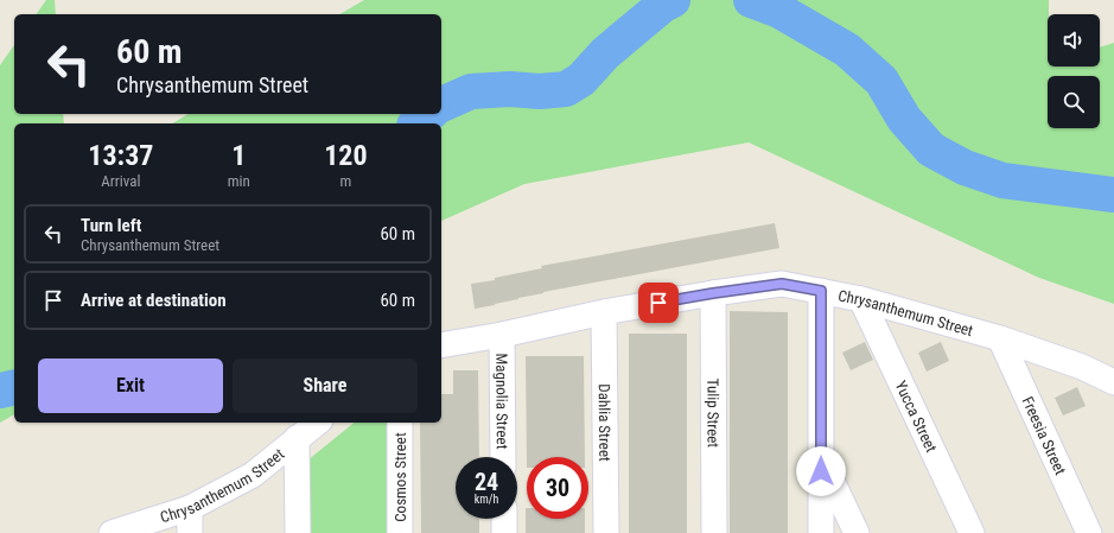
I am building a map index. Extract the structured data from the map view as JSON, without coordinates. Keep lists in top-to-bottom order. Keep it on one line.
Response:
{"streets":{"street":["Chrysanthemum Street","Magnolia Street","Tulip Street","Yucca Street","Dahlia Street","Freesia Street","Cosmos Street"]},"crossings":[["Chrysanthemum Street","Magnolia Street"],["Chrysanthemum Street","Tulip Street"],["Chrysanthemum Street","Yucca Street"],["Chrysanthemum Street","Dahlia Street"],["Chrysanthemum Street","Freesia Street"]],"page":{"turn":["60 m","Chrysanthemum Street"],"eta":["13:37","Arrival","1","min","120","m"],"list":[{"name":"Turn left","note":"Chrysanthemum Street","value":"60 m"},{"name":"Arrive at destination","value":"60 m"}],"buttons":["Exit","Share"],"speed":"24 km/h","limit":"30"}}
